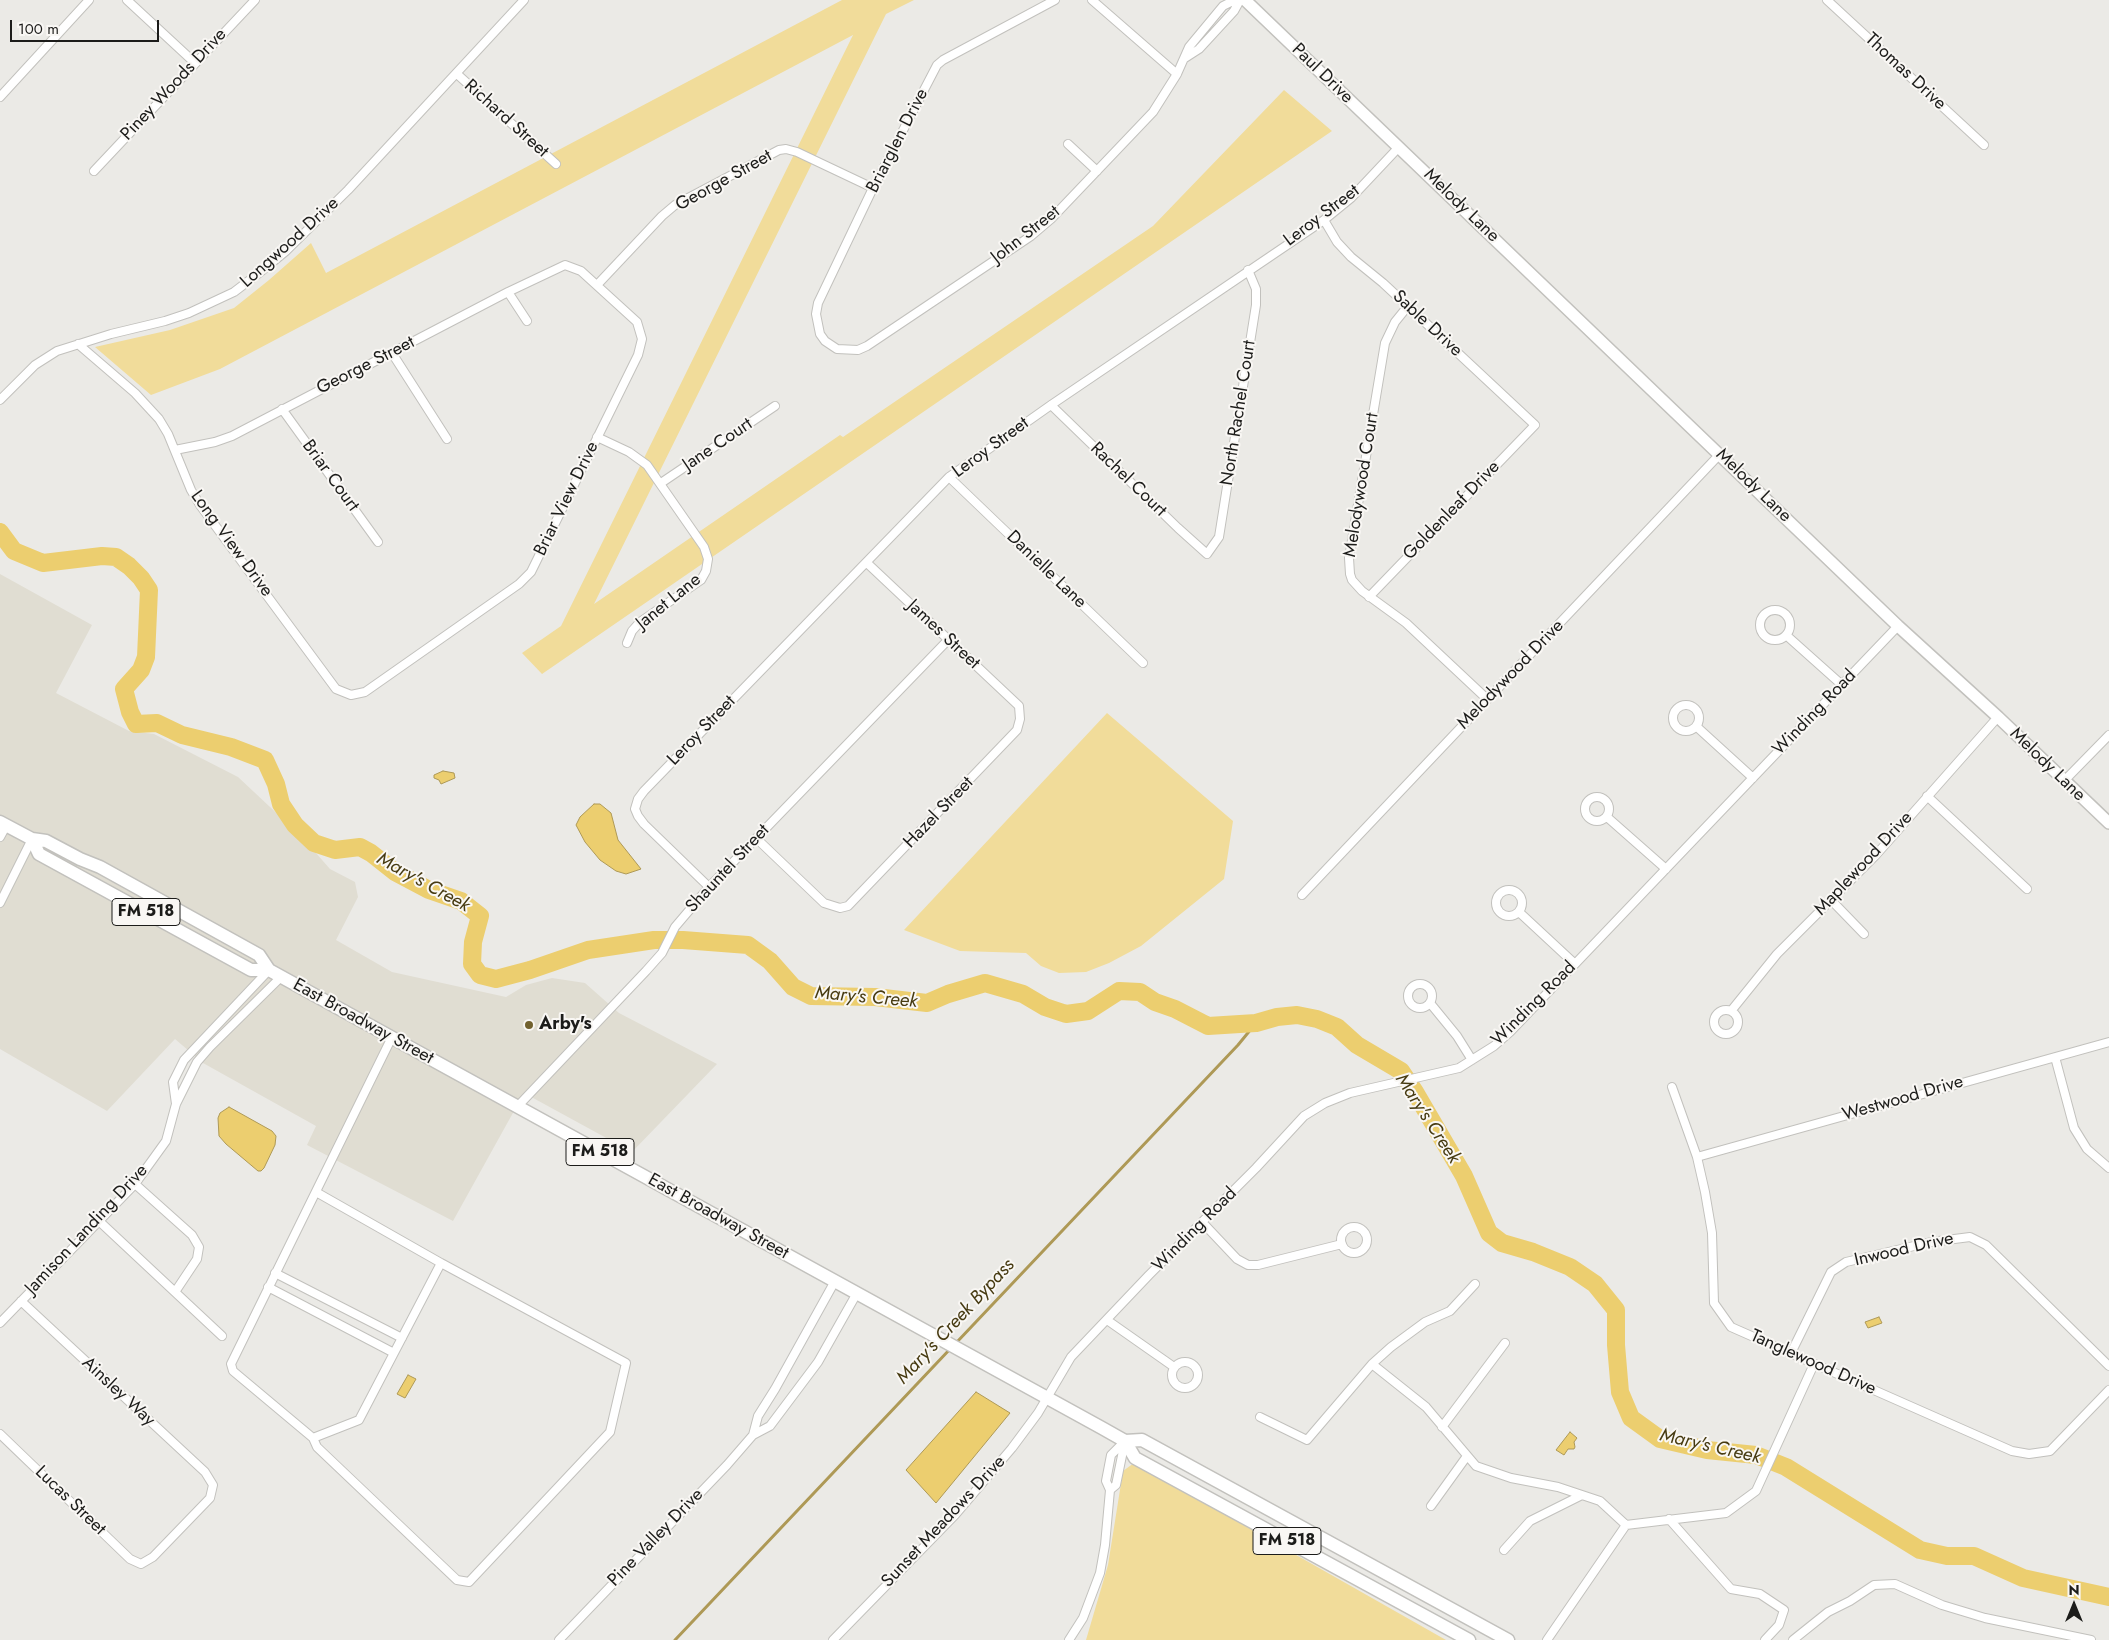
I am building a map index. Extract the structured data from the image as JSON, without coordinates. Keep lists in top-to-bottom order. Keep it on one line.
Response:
{"streets":{"main road":["FM 518","East Broadway Street"],"street":["Thomas Drive","Paul Drive","Piney Woods Drive","Richard Street","Briarglen Drive","George Street","Melody Lane","Leroy Street","John Street","Longwood Drive","Sable Drive","North Rachel Court","Jane Court","Briar Court","Rachel Court","Melodywood Court","Briar View Drive","Goldenleaf Drive","Long View Drive","Danielle Lane","Janet Lane","James Street","Melodywood Drive","Winding Road","Hazel Street","Maplewood Drive","Shauntel Street","Westwood Drive","Jamison Landing Drive","Inwood Drive","Tanglewood Drive","Ainsley Way","Lucas Street","Sunset Meadows Drive","Pine Valley Drive"]},"crossings":[["Paul Drive","Melody Lane"],["Paul Drive","Leroy Street"],["Richard Street","Longwood Drive"],["Briarglen Drive","George Street"],["Briarglen Drive","John Street"],["George Street","Briar Court"],["George Street","Briar View Drive"],["George Street","Long View Drive"],["Melody Lane","Leroy Street"],["Melody Lane","Melodywood Drive"],["Melody Lane","Winding Road"],["Melody Lane","Maplewood Drive"],["Leroy Street","Sable Drive"],["Leroy Street","North Rachel Court"],["Leroy Street","Rachel Court"],["Leroy Street","Danielle Lane"],["Leroy Street","James Street"],["Leroy Street","Shauntel Street"],["Longwood Drive","Long View Drive"],["Sable Drive","Melodywood Court"],["Sable Drive","Goldenleaf Drive"],["North Rachel Court","Rachel Court"],["Jane Court","Janet Lane"],["Melodywood Court","Goldenleaf Drive"],["Melodywood Court","Melodywood Drive"],["Briar View Drive","Long View Drive"],["Briar View Drive","Janet Lane"],["James Street","Hazel Street"],["James Street","Shauntel Street"],["Winding Road","FM 518"],["Winding Road","East Broadway Street"],["Winding Road","Sunset Meadows Drive"],["Hazel Street","Shauntel Street"],["Shauntel Street","East Broadway Street"],["FM 518","East Broadway Street"],["FM 518","Sunset Meadows Drive"],["East Broadway Street","Jamison Landing Drive"],["East Broadway Street","Sunset Meadows Drive"],["East Broadway Street","Pine Valley Drive"],["Westwood Drive","Tanglewood Drive"],["Jamison Landing Drive","Ainsley Way"],["Inwood Drive","Tanglewood Drive"],["Ainsley Way","Lucas Street"]],"water":["Mary's Creek","Mary's Creek Bypass"],"places":["Arby's"],"scale_bar":"100 m","north":"top"}
